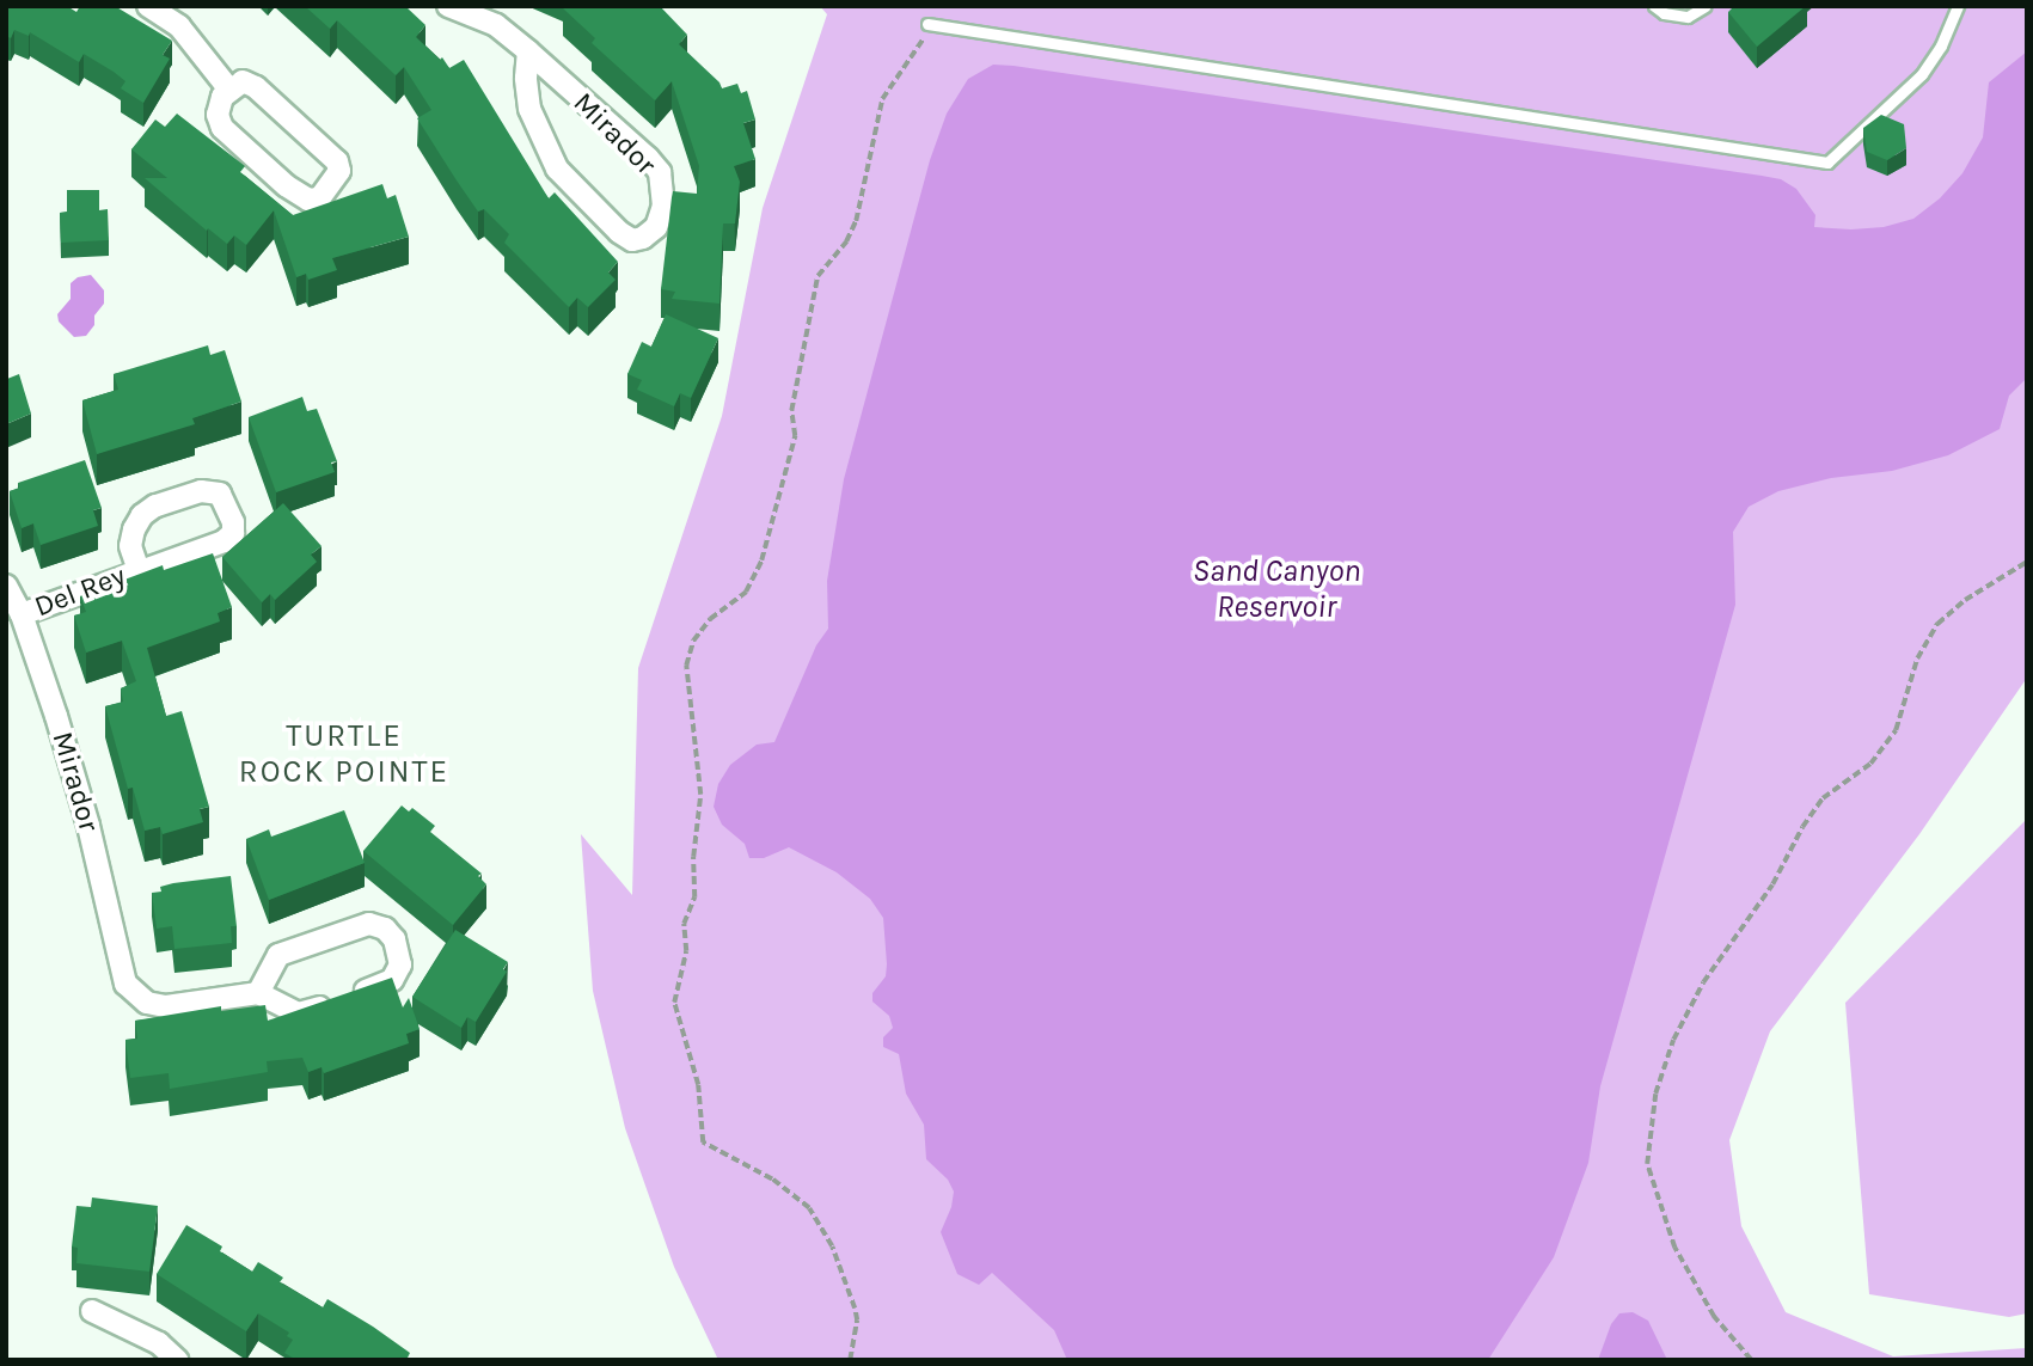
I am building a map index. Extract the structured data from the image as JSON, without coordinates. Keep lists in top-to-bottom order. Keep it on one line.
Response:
{"streets":{"street":["Mirador","Del Rey"]},"crossings":[["Mirador","Del Rey"]],"districts":["TURTLE ROCK POINTE"],"water":["Sand Canyon Reservoir"]}
